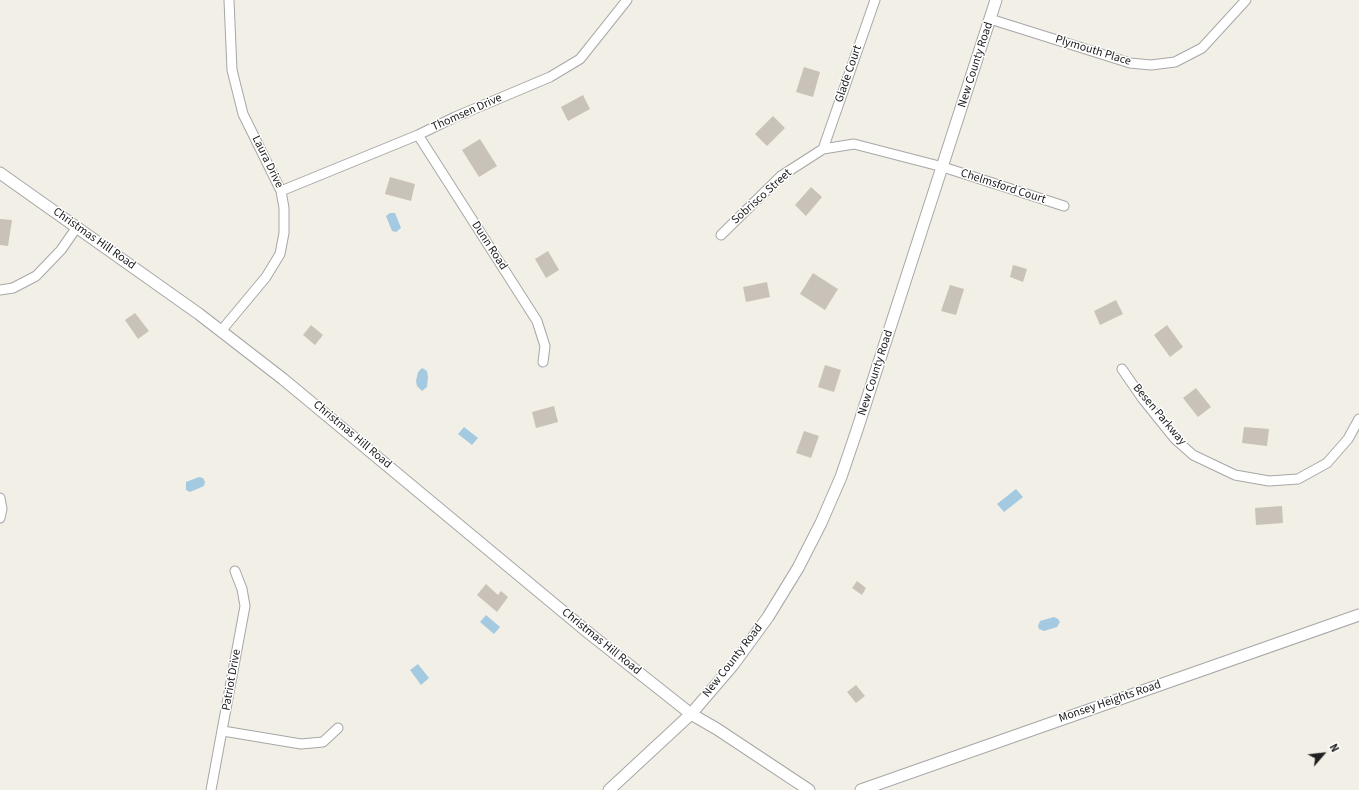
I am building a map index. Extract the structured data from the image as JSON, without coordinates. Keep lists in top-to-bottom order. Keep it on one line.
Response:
{"streets":{"street":["Plymouth Place","New County Road","Glade Court","Thomsen Drive","Laura Drive","Chelmsford Court","Sobrisco Street","Christmas Hill Road","Dunn Road","Besen Parkway","Patriot Drive","Monsey Heights Road"]},"crossings":[["Plymouth Place","New County Road"],["New County Road","Chelmsford Court"],["New County Road","Sobrisco Street"],["New County Road","Christmas Hill Road"],["Glade Court","Sobrisco Street"],["Thomsen Drive","Laura Drive"],["Thomsen Drive","Dunn Road"],["Laura Drive","Christmas Hill Road"],["Chelmsford Court","Sobrisco Street"]],"north":"top right"}
